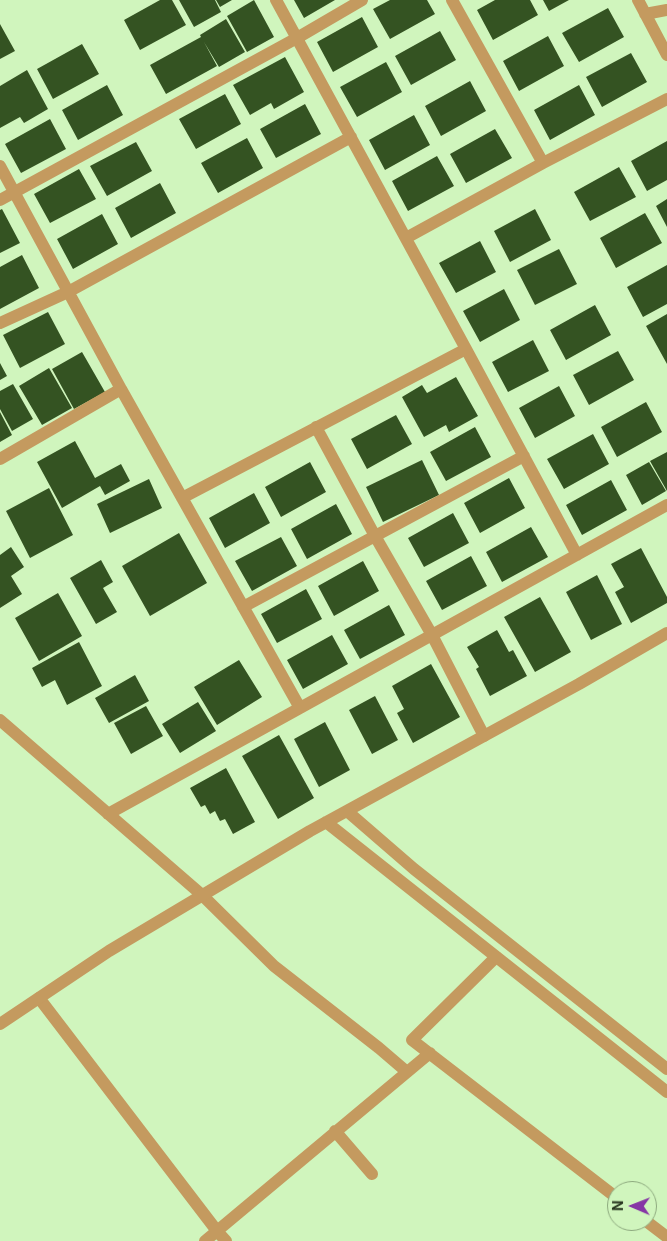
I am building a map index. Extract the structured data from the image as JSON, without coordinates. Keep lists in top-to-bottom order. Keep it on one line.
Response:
{"north":"left"}
